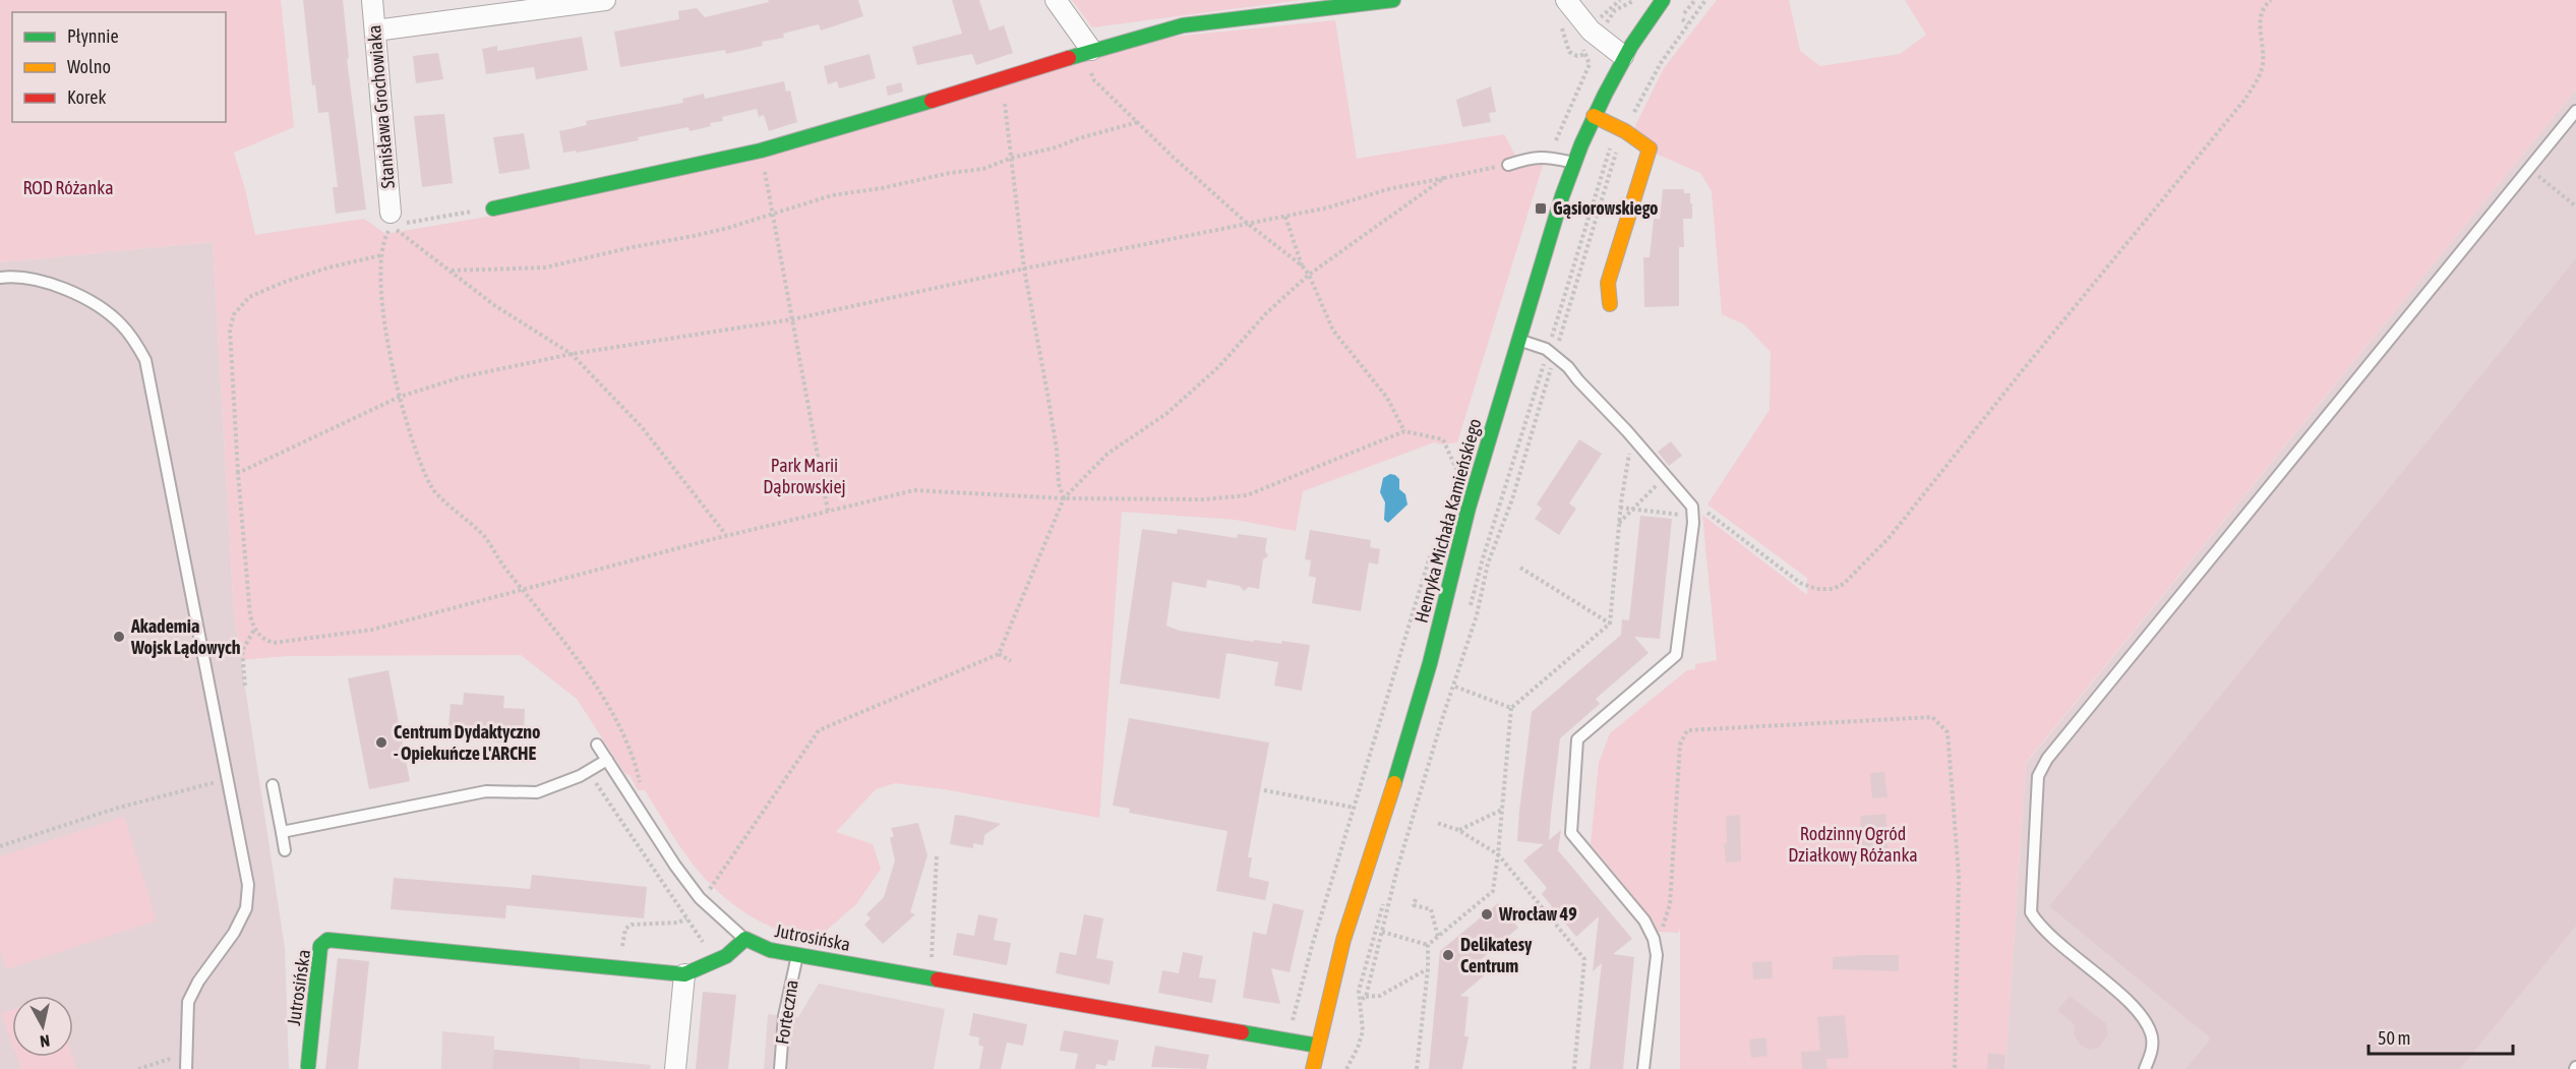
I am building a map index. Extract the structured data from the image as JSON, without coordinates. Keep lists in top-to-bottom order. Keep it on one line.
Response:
{"streets":{"street":["Stanisława Grochowiaka","Henryka Michała Kamieńskiego","Jutrosińska"],"lane":["Forteczna"]},"crossings":[["Henryka Michała Kamieńskiego","Jutrosińska"],["Jutrosińska","Forteczna"]],"parks":["ROD Różanka","Park Marii Dąbrowskiej","Rodzinny Ogród Działkowy Różanka"],"places":{"transit":["Gąsiorowskiego"],"other":["Akademia Wojsk Lądowych","Centrum Dydaktyczno - Opiekuńcze L'ARCHE","Wrocław 49","Delikatesy Centrum"]},"legend":["Płynnie","Wolno","Korek"],"scale_bar":"50 m","north":"bottom"}
